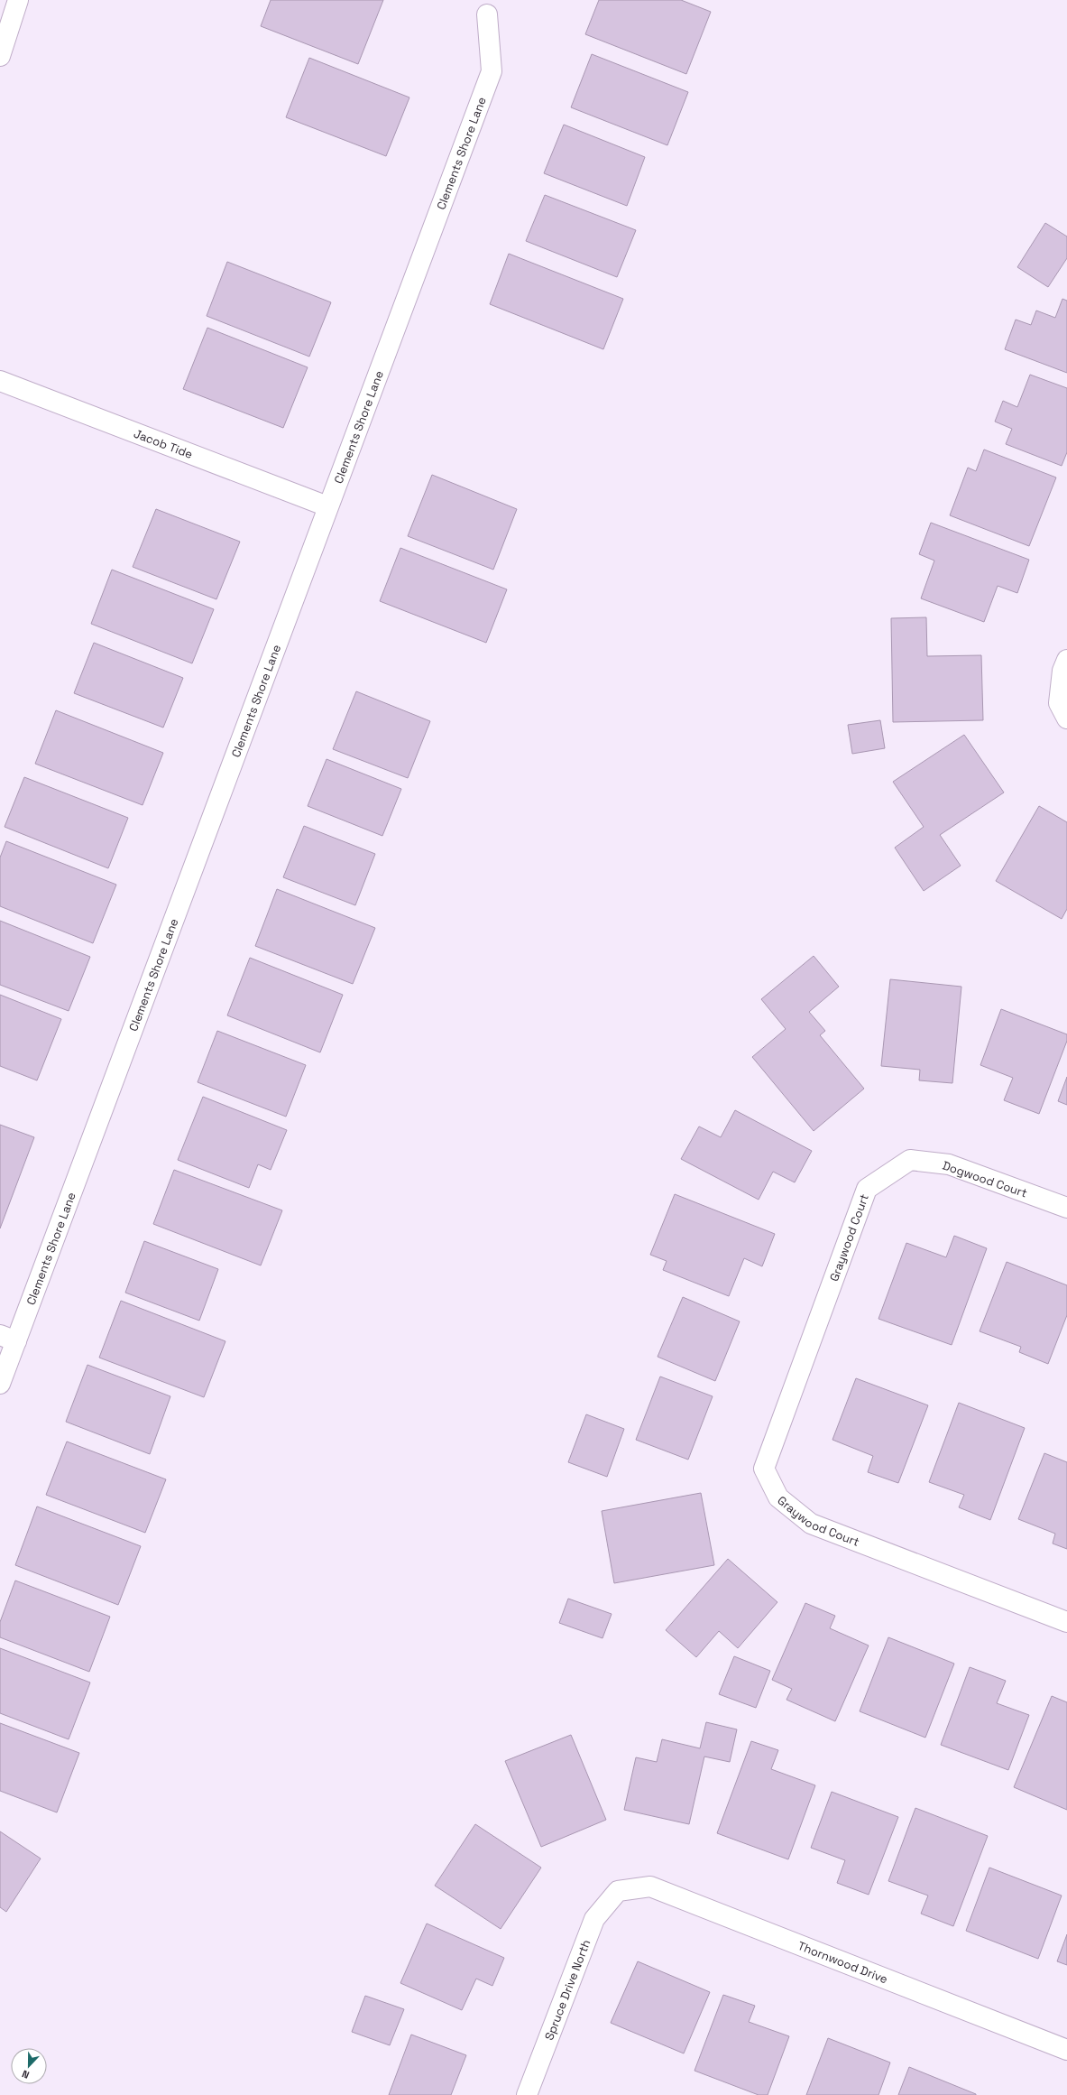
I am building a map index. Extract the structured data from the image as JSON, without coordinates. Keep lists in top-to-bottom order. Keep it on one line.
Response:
{"streets":{"street":["Clements Shore Lane","Jacob Tide","Dogwood Court","Graywood Court","Thornwood Drive","Spruce Drive North"]},"crossings":[["Clements Shore Lane","Jacob Tide"],["Dogwood Court","Graywood Court"],["Thornwood Drive","Spruce Drive North"]],"north":"bottom"}
